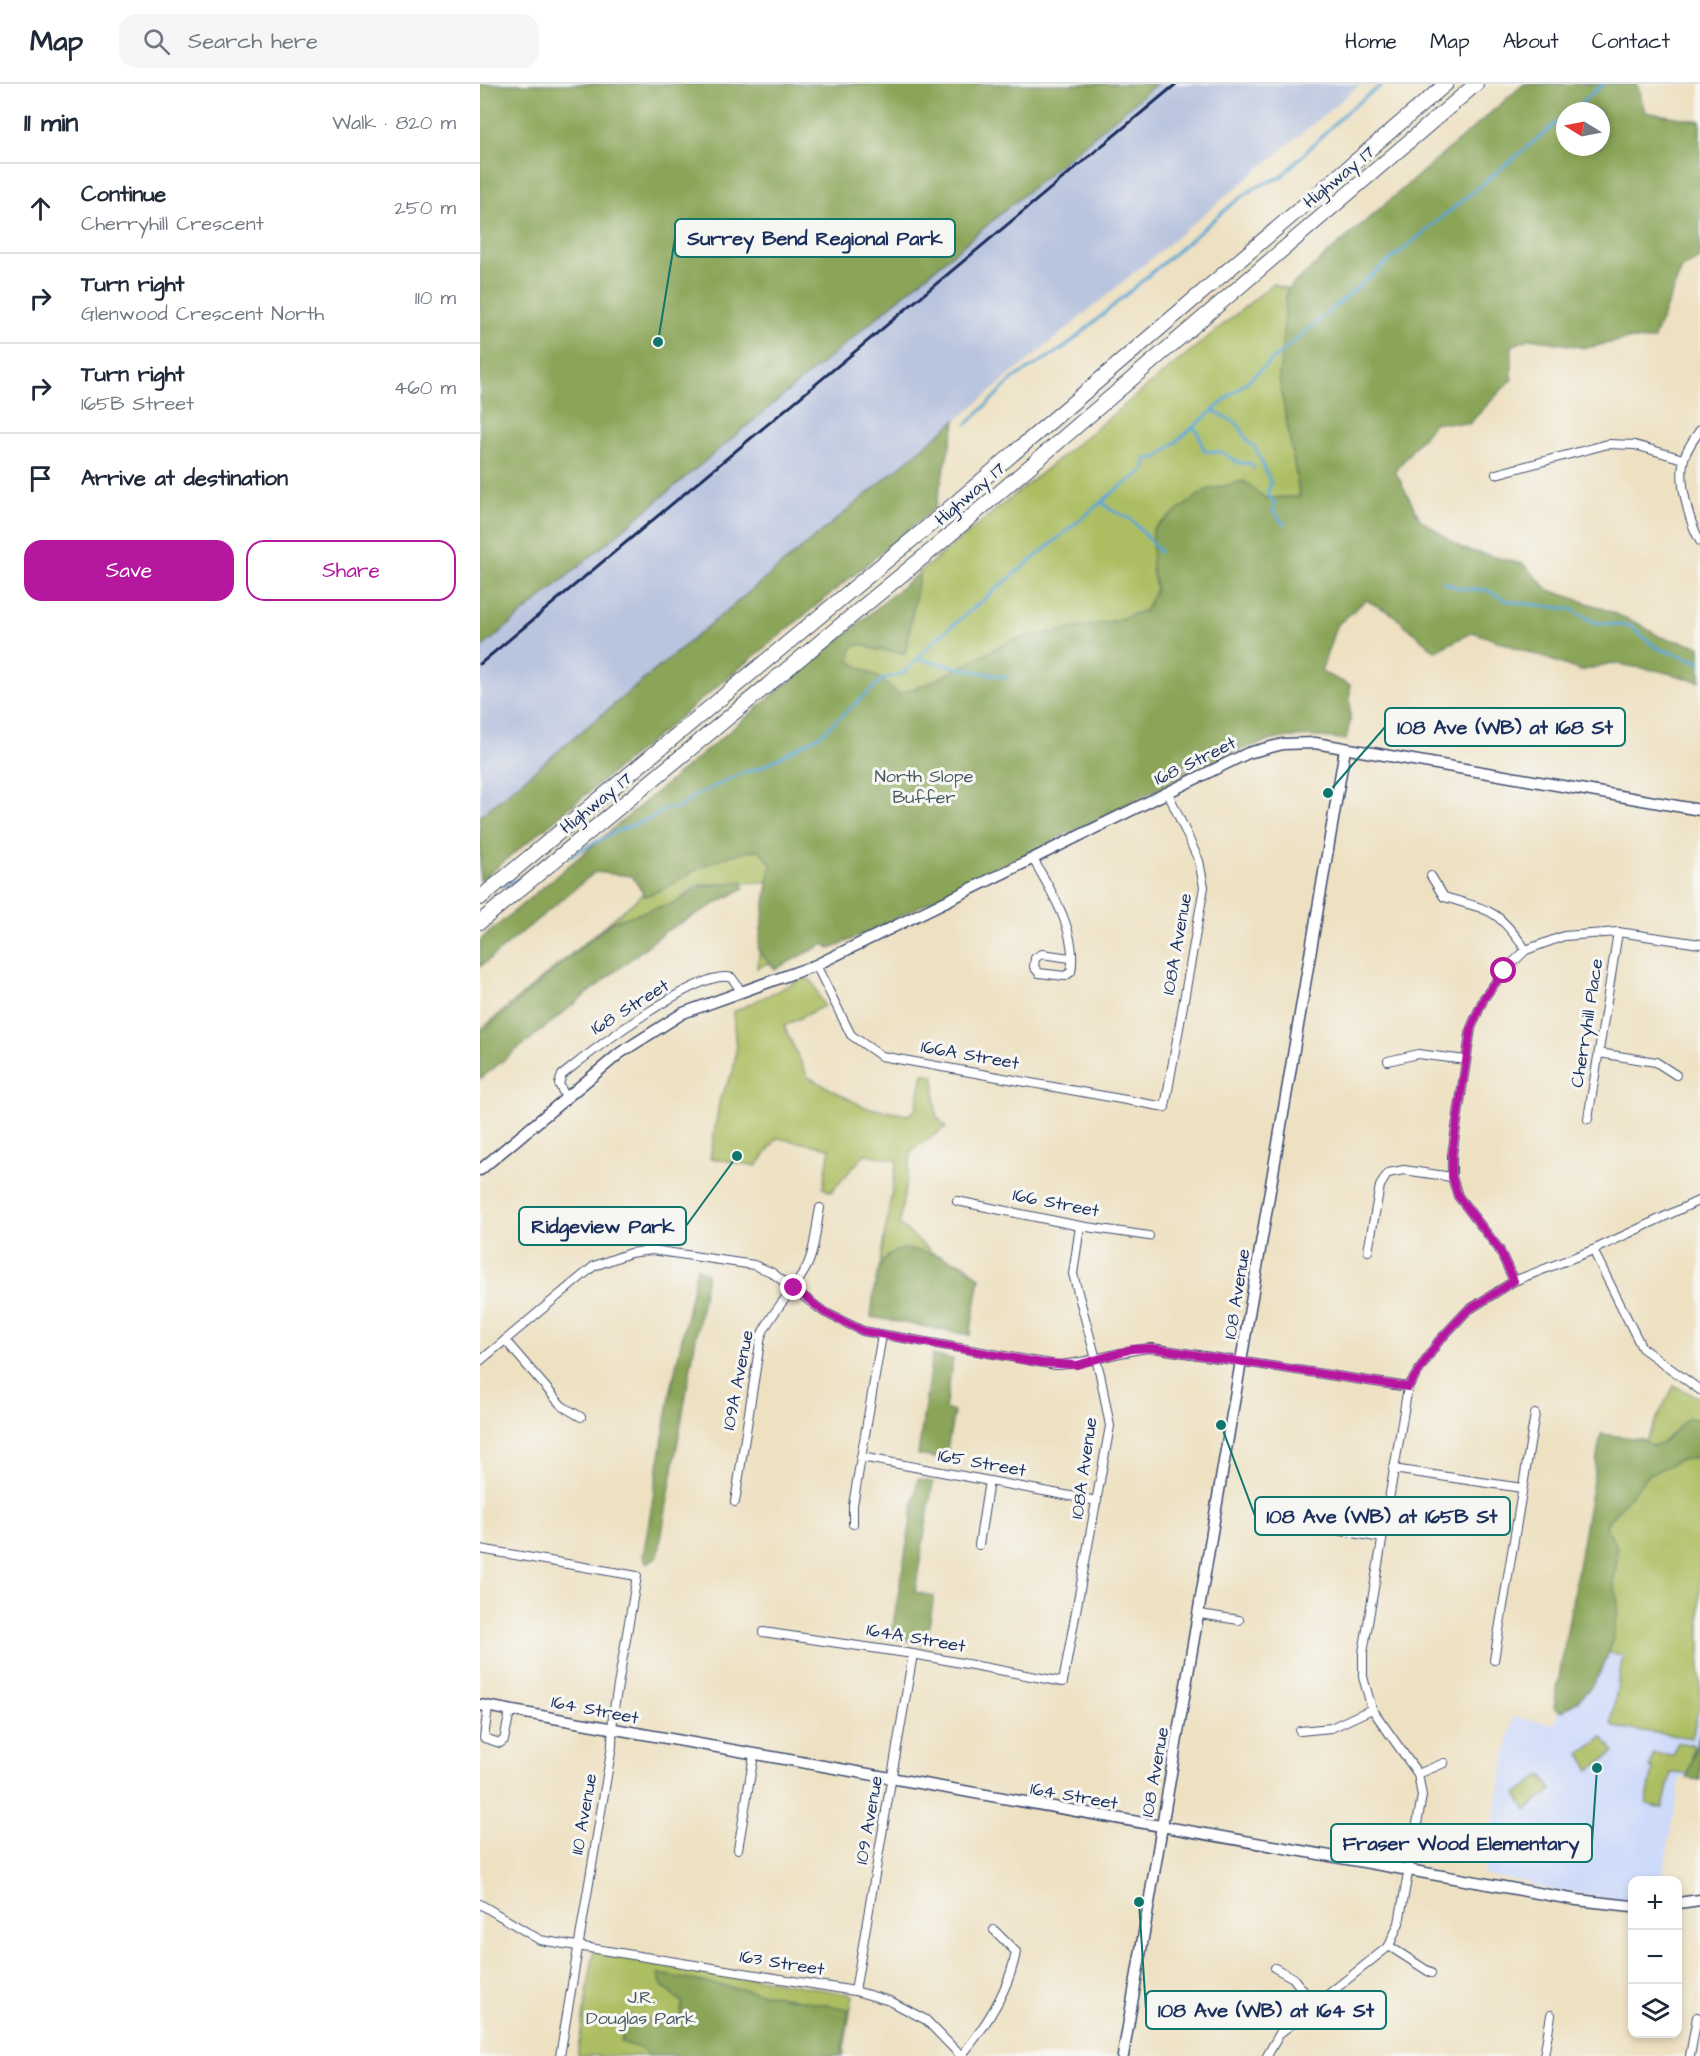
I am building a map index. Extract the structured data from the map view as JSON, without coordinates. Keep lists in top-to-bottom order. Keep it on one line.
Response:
{"streets":{"highway":["Highway 17"],"street":["168 Street","108A Avenue","Cherryhill Place","166A Street","166 Street","108 Avenue","109A Avenue","165 Street","164A Street","164 Street","110 Avenue","109 Avenue","163 Street"]},"crossings":[["168 Street","108A Avenue"],["168 Street","166A Street"],["168 Street","108 Avenue"],["108A Avenue","166A Street"],["108A Avenue","166 Street"],["108A Avenue","165 Street"],["108A Avenue","164A Street"],["108 Avenue","164 Street"],["164A Street","109 Avenue"],["164 Street","110 Avenue"],["164 Street","109 Avenue"],["110 Avenue","163 Street"],["109 Avenue","163 Street"]],"parks":["North Slope Buffer","J.R. Douglas Park"],"places":["Surrey Bend Regional Park","108 Ave (WB) at 168 St","Ridgeview Park","108 Ave (WB) at 165B St","Fraser Wood Elementary","108 Ave (WB) at 164 St"],"north":"left","page":{"header":"Map","search":"Search here","nav":["Home","Map","About","Contact"],"heading":["11 min","Walk · 820 m"],"list":[["Continue","Cherryhill Crescent","250 m"],["Turn right","Glenwood Crescent North","110 m"],["Turn right","165B Street","460 m"],"Arrive at destination"],"buttons":["Save","Share"],"map_buttons":["+","−"]}}
